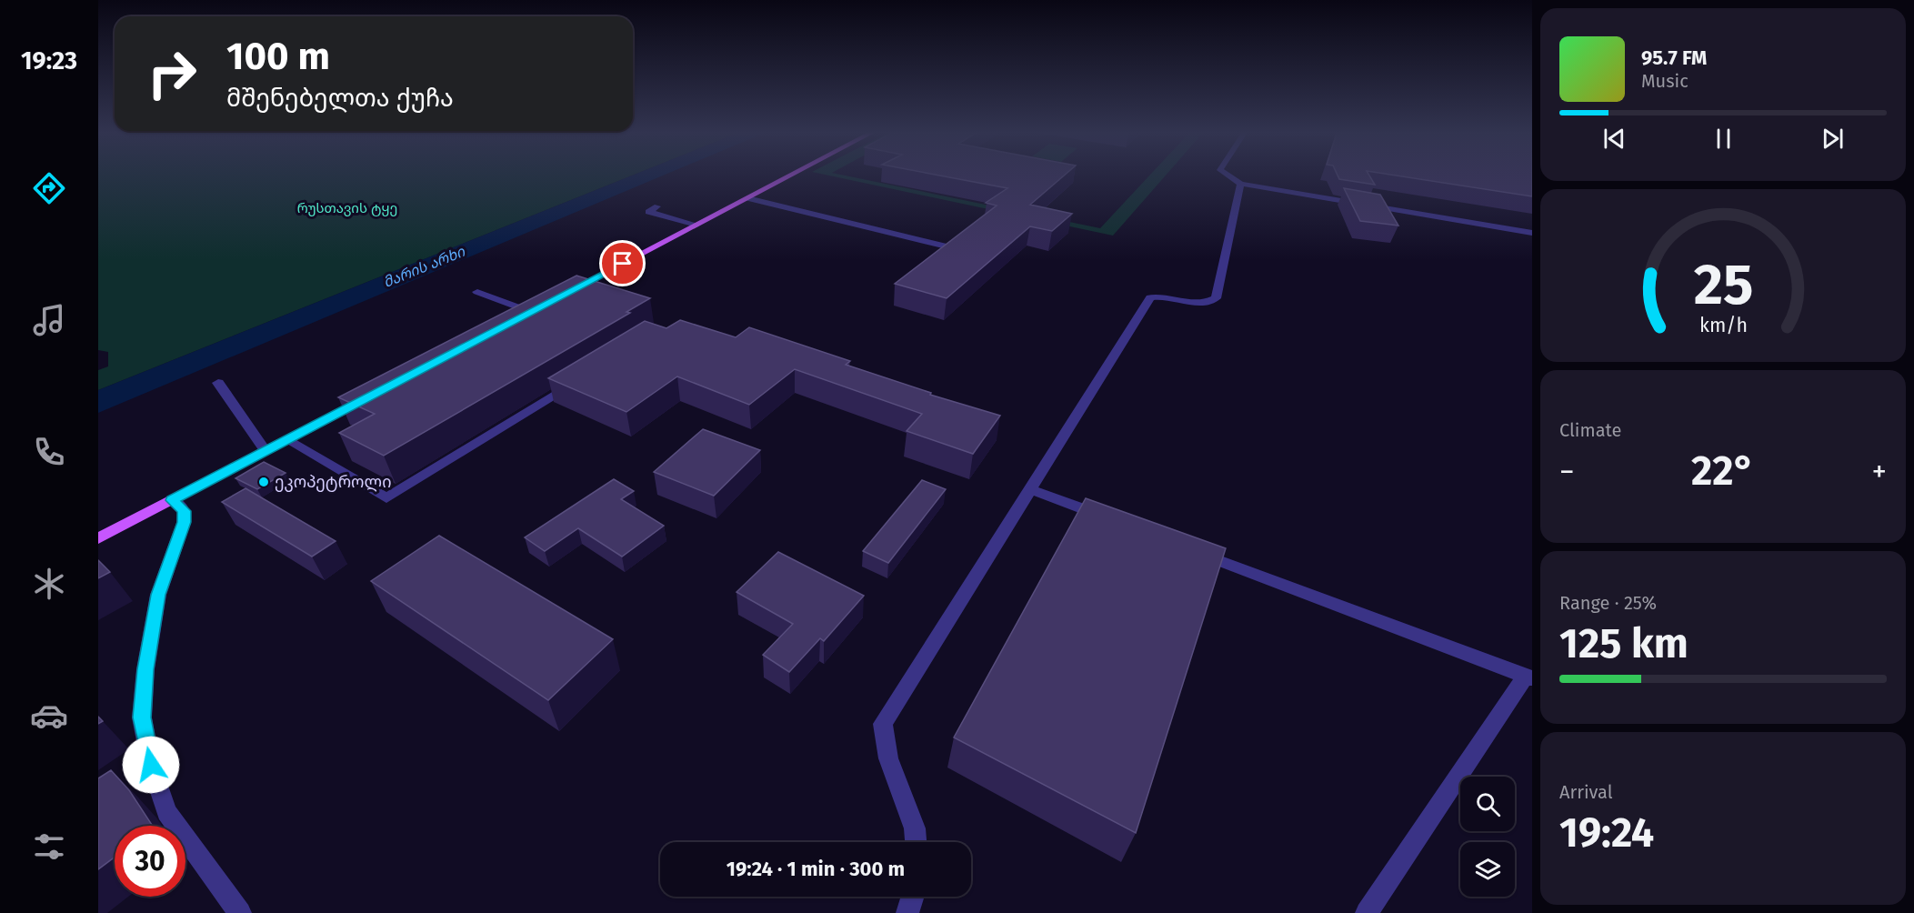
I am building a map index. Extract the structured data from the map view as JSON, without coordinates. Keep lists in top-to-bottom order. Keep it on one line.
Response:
{"water":["მარის არხი"],"parks":["რუსთავის ტყე"],"places":["ეკოპეტროლი"],"page":{"tabs":"19:23","turn":["100 m","მშენებელთა ქუჩა"],"song":["95.7 FM","Music"],"tile":["Climate",["Range · 25%","125 km"],["Arrival","19:24"]],"heat":["−","22°","+"],"limit":"30","trip":"19:24 · 1 min · 300 m","gauge":["25","km/h"]}}
